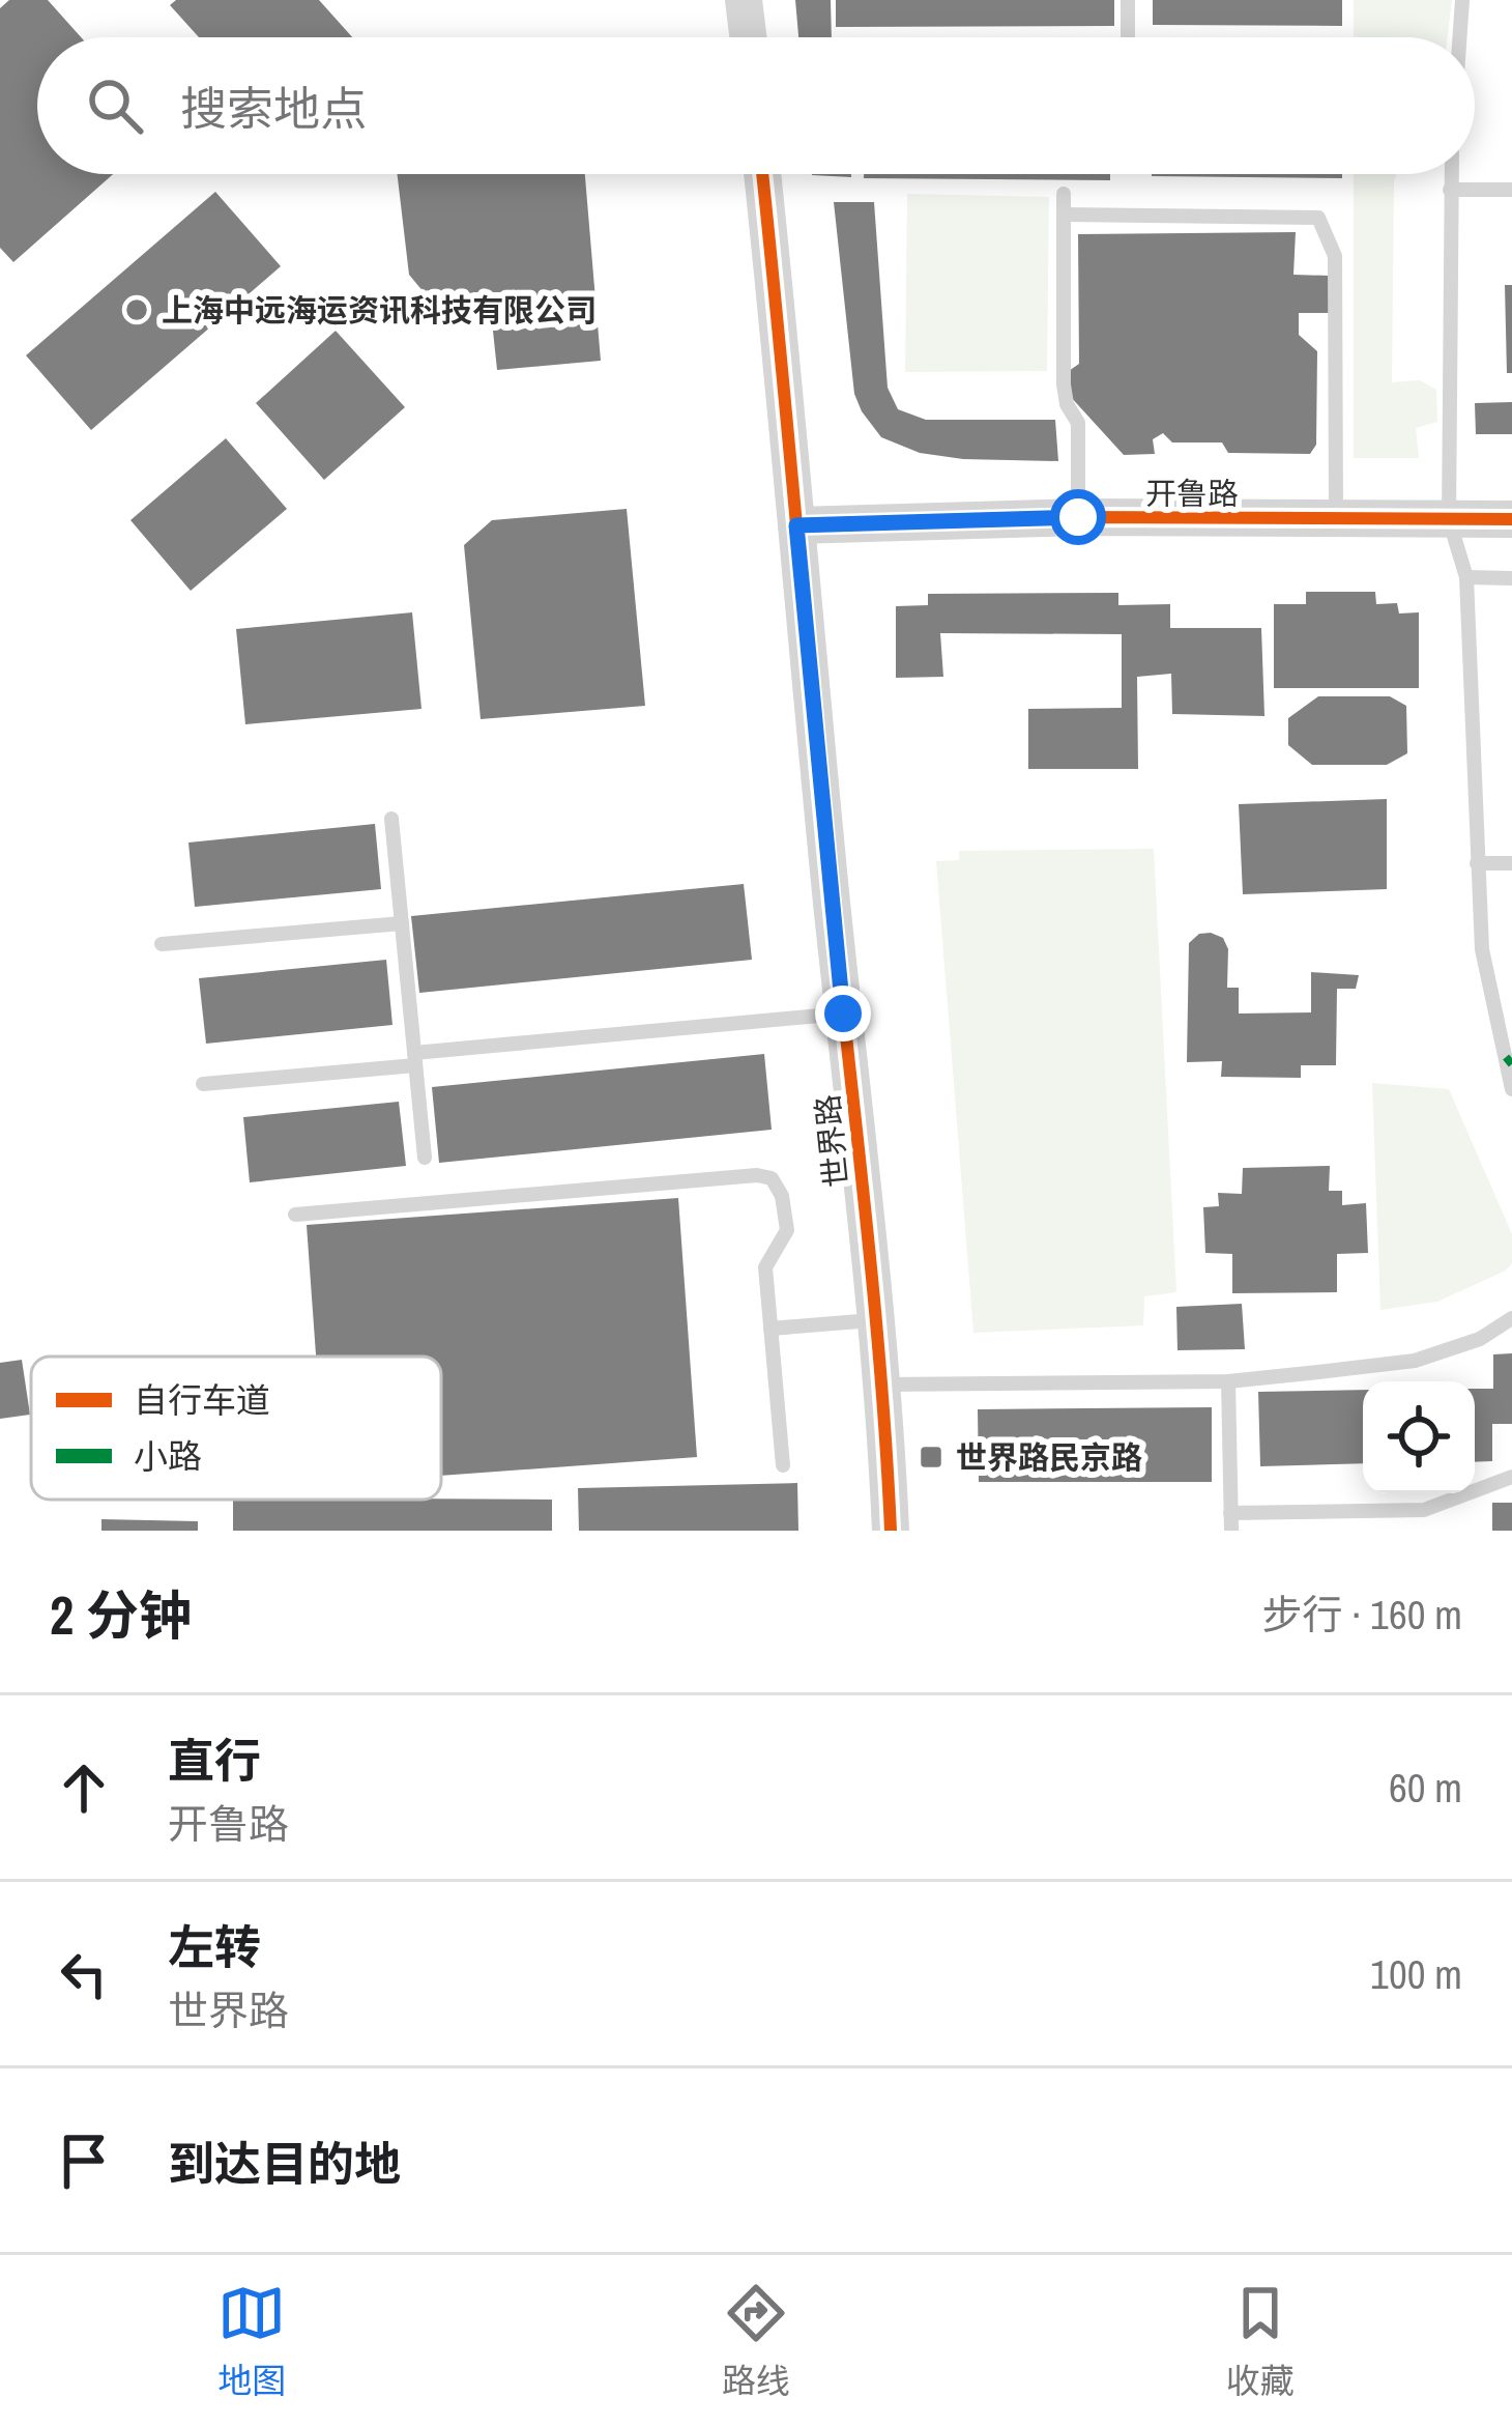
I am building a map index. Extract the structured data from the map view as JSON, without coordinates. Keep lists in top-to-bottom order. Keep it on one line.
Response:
{"streets":{"street":["开鲁路","世界路"]},"crossings":[["开鲁路","世界路"]],"places":{"other":["上海中远海运资讯科技有限公司"],"transit":["世界路民京路"]},"legend":["自行车道","小路"],"page":{"search":"搜索地点","heading":["2 分钟","步行 · 160 m"],"list":[["直行","开鲁路","60 m"],["左转","世界路","100 m"],"到达目的地"],"nav":["地图","路线","收藏"]}}
